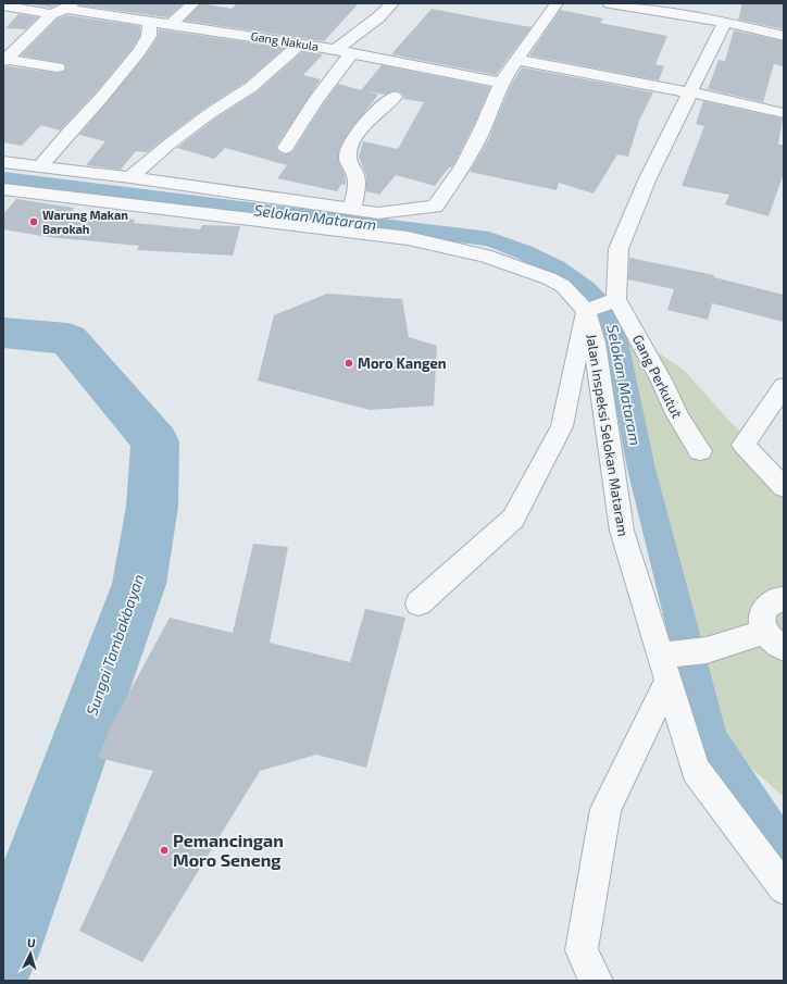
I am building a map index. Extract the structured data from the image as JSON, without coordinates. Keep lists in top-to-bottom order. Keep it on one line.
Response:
{"streets":{"street":["Gang Nakula","Gang Perkutut","Jalan Inspeksi Selokan Mataram"]},"crossings":[["Gang Perkutut","Jalan Inspeksi Selokan Mataram"]],"water":["Selokan Mataram","Sungai Tambakbayan"],"places":["Warung Makan Barokah","Moro Kangen","Pemancingan Moro Seneng"],"north":"top"}
